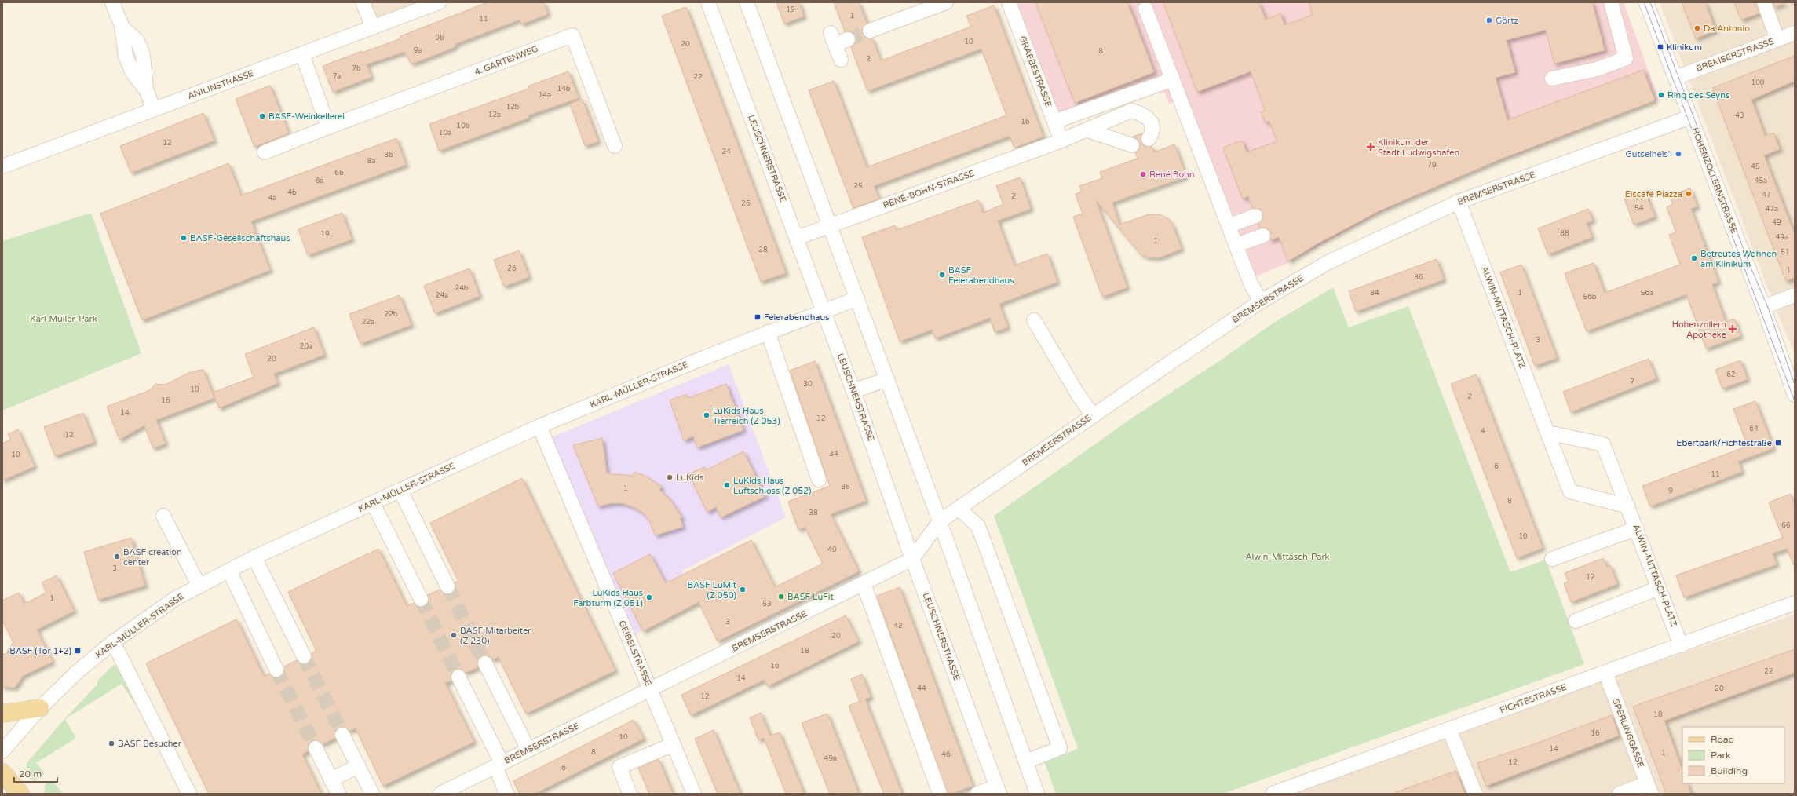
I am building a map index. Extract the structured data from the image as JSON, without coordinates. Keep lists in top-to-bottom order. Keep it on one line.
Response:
{"streets":{"street":["BREMSERSTRASSE","4. GARTENWEG","GRAEBESTRASSE","ANILINSTRASSE","LEUSCHNERSTRASSE","HOHENZOLLERNSTRASSE","RENÉ-BOHN-STRASSE","ALWIN-MITTASCH-PLATZ","KARL-MÜLLER-STRASSE","GEIBELSTRASSE","FICHTESTRASSE","SPERLINGGASSE"]},"crossings":[["BREMSERSTRASSE","LEUSCHNERSTRASSE"],["BREMSERSTRASSE","HOHENZOLLERNSTRASSE"],["BREMSERSTRASSE","ALWIN-MITTASCH-PLATZ"],["BREMSERSTRASSE","GEIBELSTRASSE"],["GRAEBESTRASSE","RENÉ-BOHN-STRASSE"],["LEUSCHNERSTRASSE","RENÉ-BOHN-STRASSE"],["LEUSCHNERSTRASSE","KARL-MÜLLER-STRASSE"],["ALWIN-MITTASCH-PLATZ","FICHTESTRASSE"],["KARL-MÜLLER-STRASSE","GEIBELSTRASSE"],["FICHTESTRASSE","SPERLINGGASSE"]],"parks":["Karl-Müller-Park","Alwin-Mittasch-Park"],"places":{"other":["Görtz","Da Antonio","Ring des Seyns","BASF-Weinkellerei","Gutselheis'l","René Bohn","Eiscafé Piazza","BASF-Gesellschaftshaus","Betreutes Wohnen am Klinikum","BASF Feierabendhaus","LuKids Haus Tierreich (Z 053)","LuKids","LuKids Haus Luftschloss (Z 052)","BASF creation center","BASF LuMit (Z 050)","BASF LuFit","LuKids Haus Farbturm (Z 051)","BASF Mitarbeiter (Z 230)","BASF Besucher"],"transit":["Klinikum","Feierabendhaus","Ebertpark/Fichtestraße","BASF (Tor 1+2)"],"health":["Klinikum der Stadt Ludwigshafen","Hohenzollern Apotheke"]},"house_numbers":["19","1","11","9b","10","20","9a","8","2","7b","7a","22","100","14b","14a","12b","12a","43","16","10b","10a","12","24","8b","8a","79","45","6b","6a","45a","25","4b","47","2","4a","26","54","47a","49","88","19","49a","1","28","51","26","1","86","24b","84","1","56a","24a","56b","22b","22a","3","20a","20","62","7","30","18","2","16","14","32","64","4","12","34","10","6","11","36","1","9","8","38","66","10","40","3","12","1","53","3","42","20","18","16","22","14","44","20","12","18","16","10","14","8","1","46","49a","12","6"],"legend":["Road","Park","Building"],"scale_bar":"20 m"}
